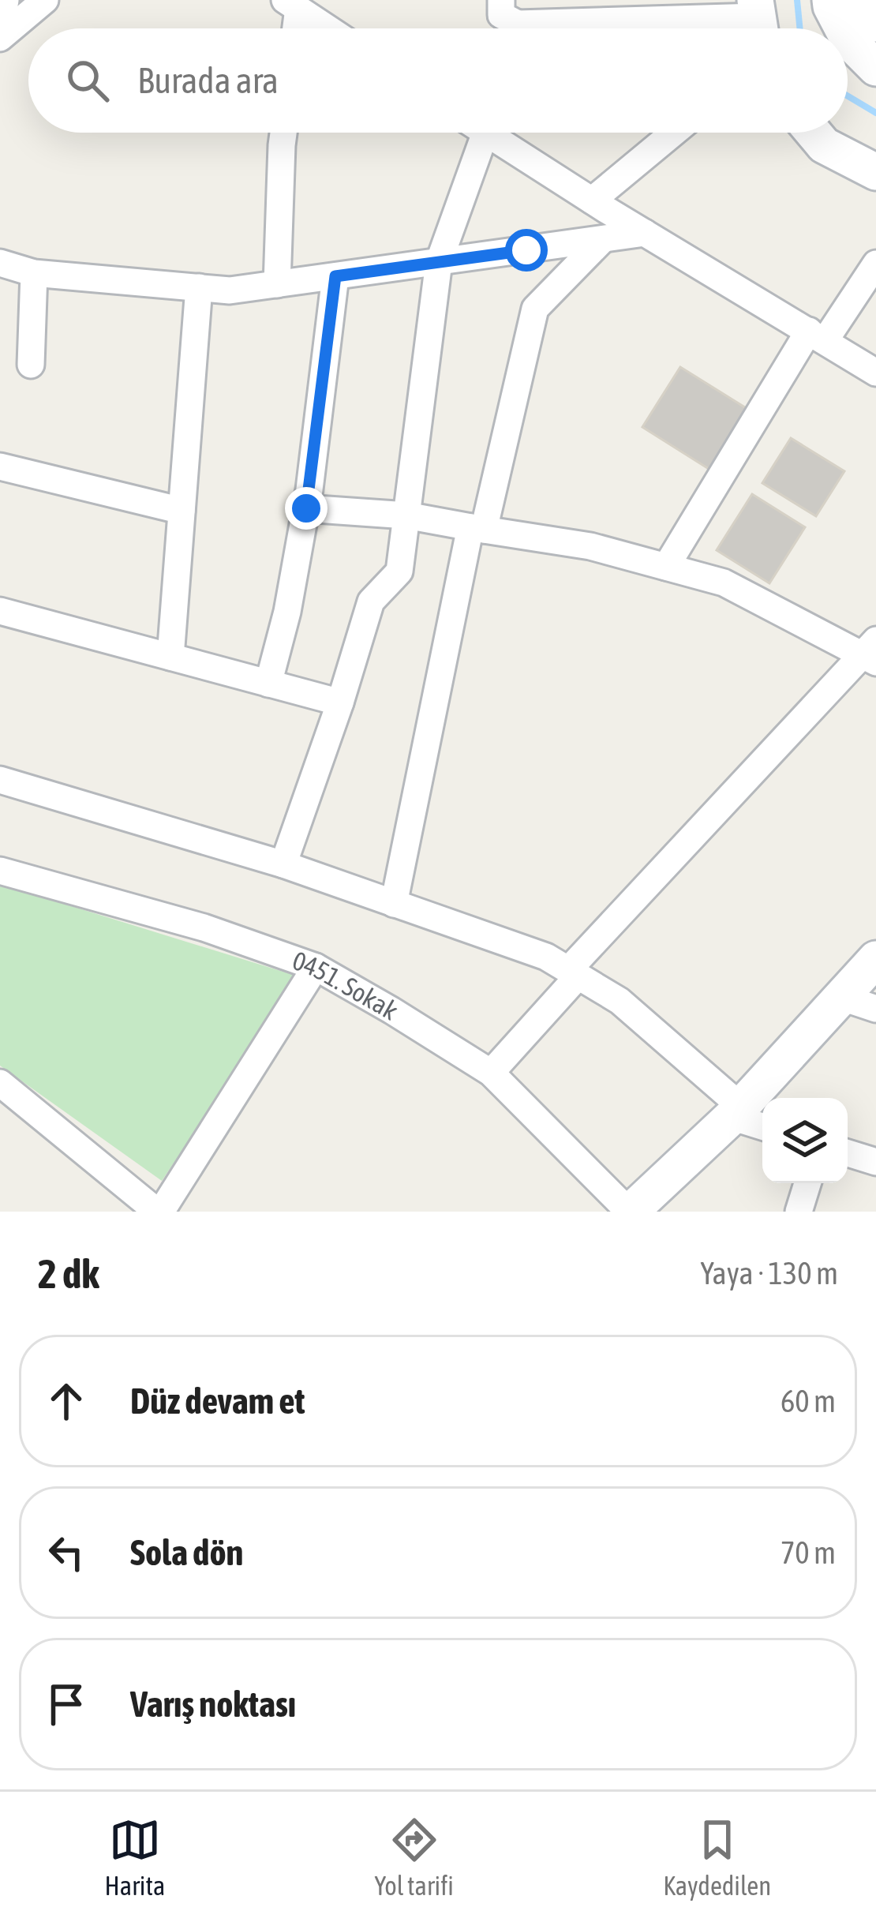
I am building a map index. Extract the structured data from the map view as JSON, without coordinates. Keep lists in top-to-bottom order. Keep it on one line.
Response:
{"streets":{"street":["0451. Sokak"]},"page":{"search":"Burada ara","heading":["2 dk","Yaya · 130 m"],"list":[["Düz devam et","60 m"],["Sola dön","70 m"],"Varış noktası"],"nav":["Harita","Yol tarifi","Kaydedilen"]}}
